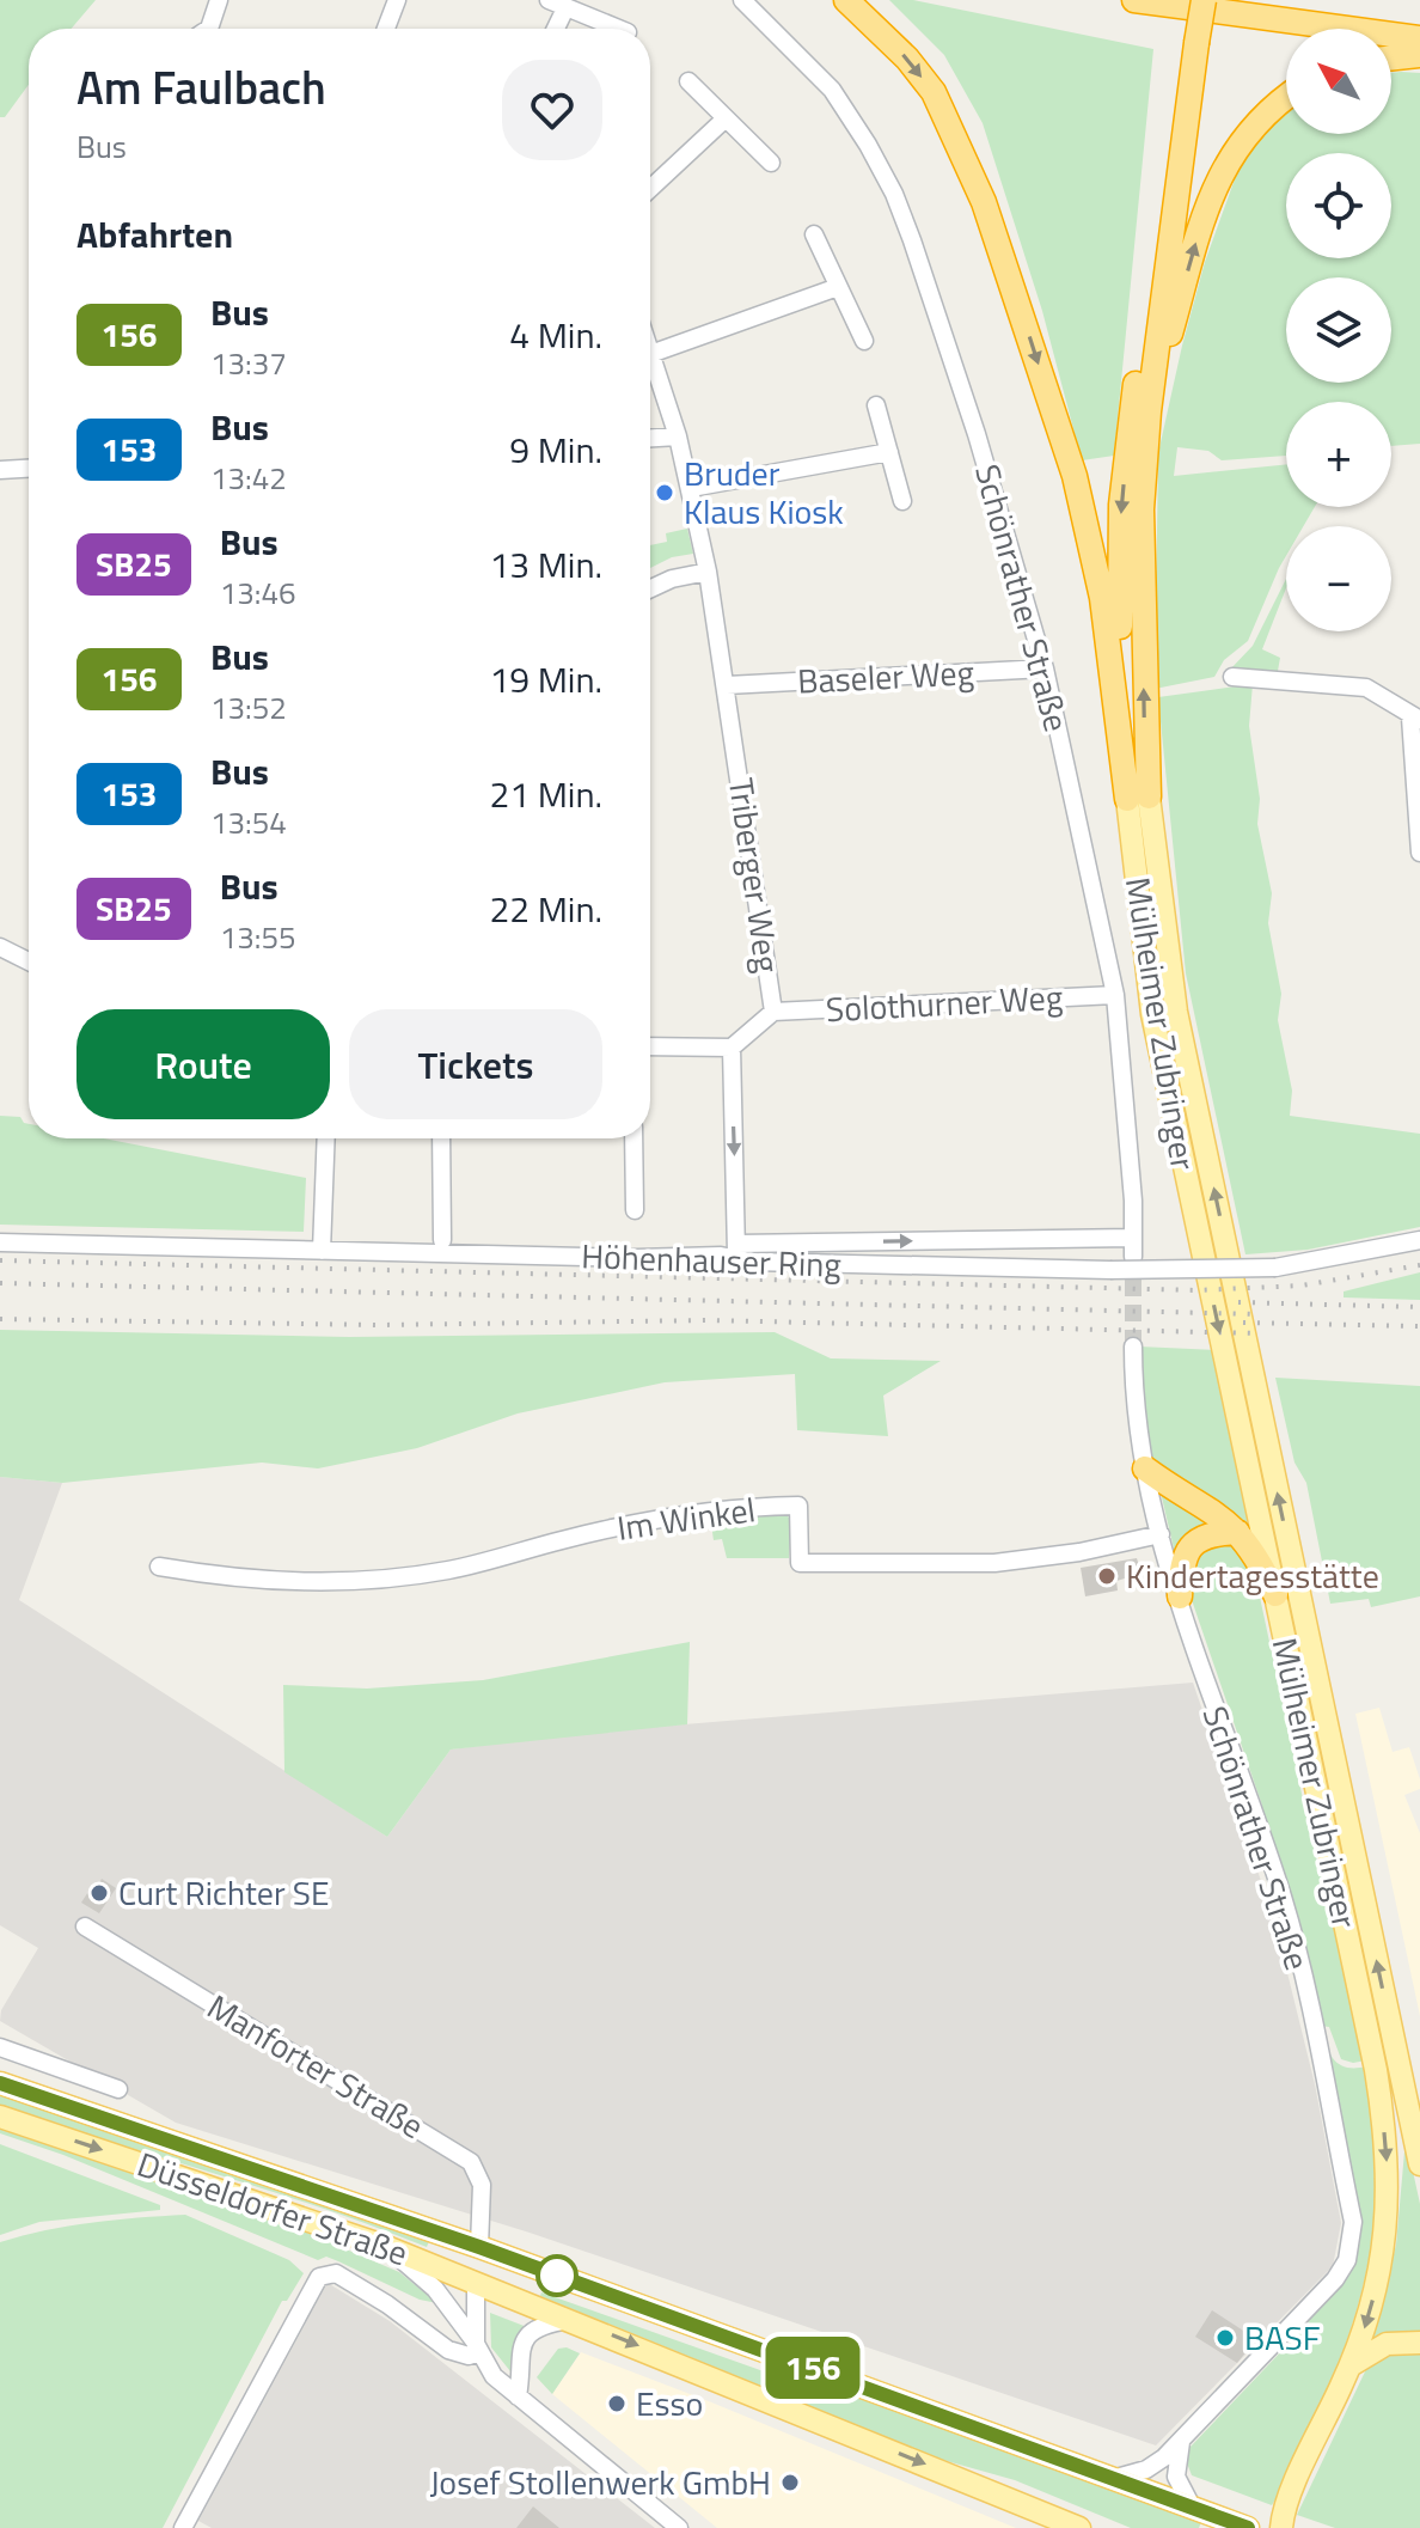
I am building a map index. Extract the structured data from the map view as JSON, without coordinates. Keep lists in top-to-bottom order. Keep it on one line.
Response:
{"streets":{"main road":["Mülheimer Zubringer","Düsseldorfer Straße"],"street":["Schönrather Straße","Baseler Weg","Triberger Weg","Solothurner Weg","Höhenhauser Ring","Im Winkel","Manforter Straße"]},"crossings":[["Schönrather Straße","Baseler Weg"],["Schönrather Straße","Solothurner Weg"],["Schönrather Straße","Höhenhauser Ring"],["Schönrather Straße","Im Winkel"],["Schönrather Straße","Düsseldorfer Straße"],["Baseler Weg","Triberger Weg"],["Triberger Weg","Solothurner Weg"],["Manforter Straße","Düsseldorfer Straße"]],"places":["Bruder Klaus Kiosk","Kindertagesstätte","Curt Richter SE","BASF","Esso","Josef Stollenwerk GmbH"],"lines":["bus line 156"],"north":"top left","page":{"on_map":"156","map_buttons":["+","−"],"heading":[["Am Faulbach","Bus"],"Abfahrten"],"list":[{"mark":"156","name":"Bus","note":"13:37","value":"4 Min."},{"mark":"153","name":"Bus","note":"13:42","value":"9 Min."},{"mark":"SB25","name":"Bus","note":"13:46","value":"13 Min."},{"mark":"156","name":"Bus","note":"13:52","value":"19 Min."},{"mark":"153","name":"Bus","note":"13:54","value":"21 Min."},{"mark":"SB25","name":"Bus","note":"13:55","value":"22 Min."}],"buttons":["Route","Tickets"]}}
